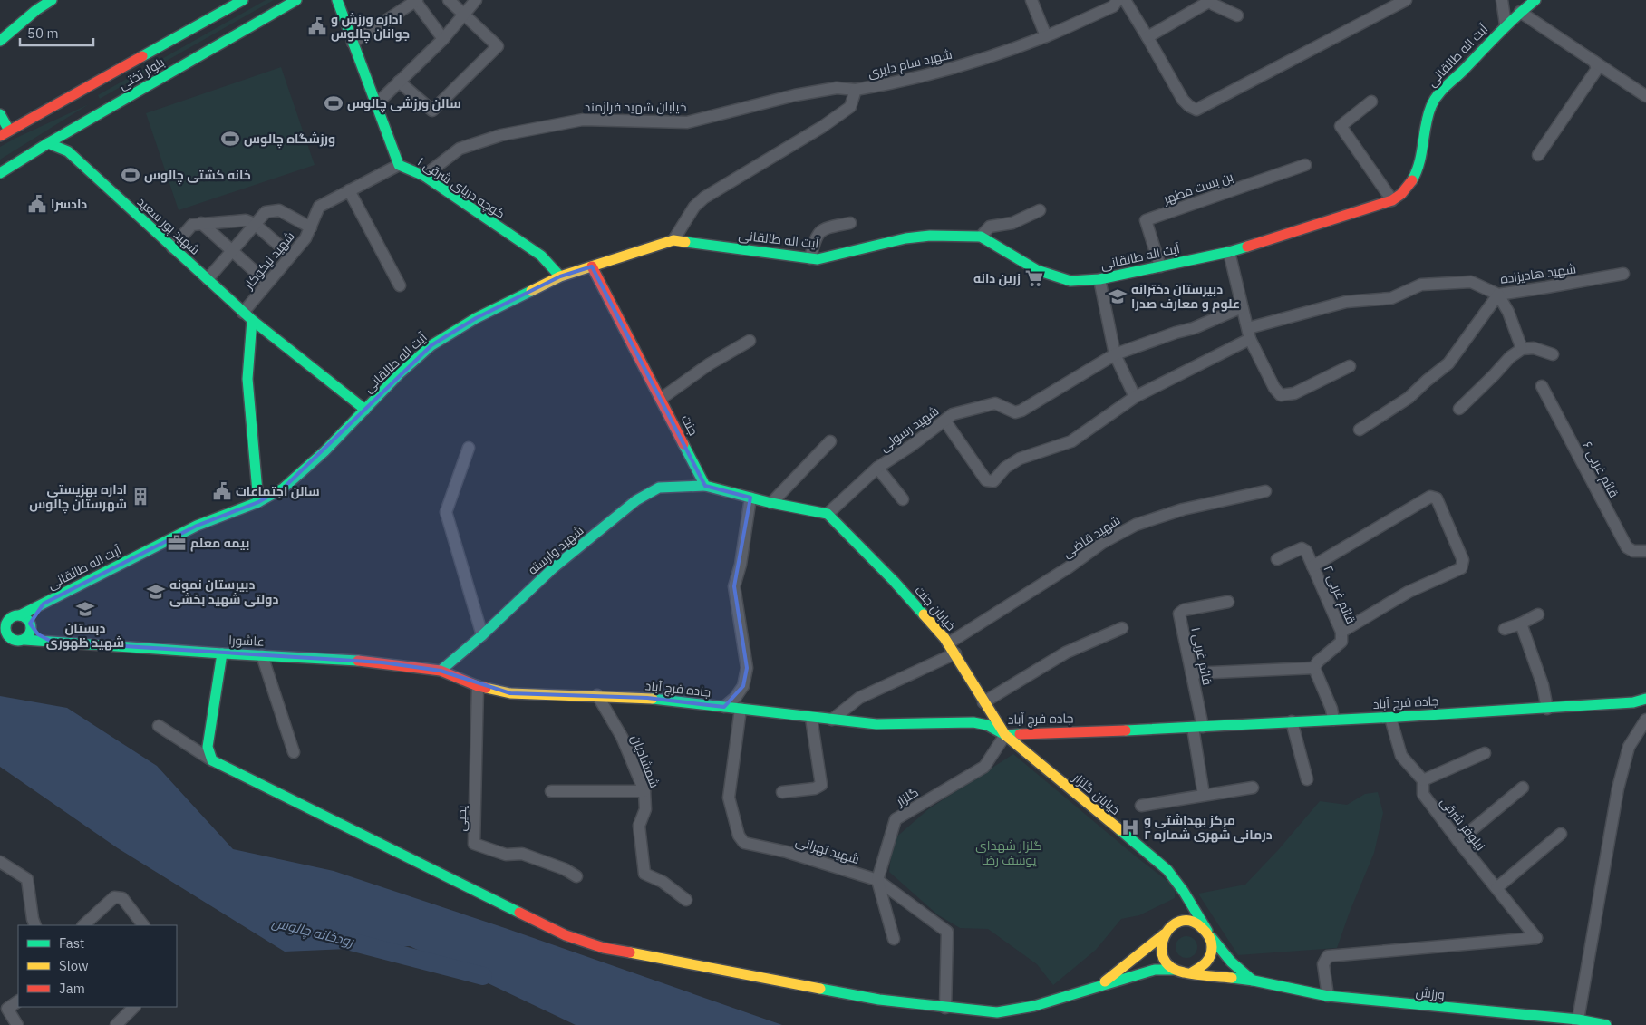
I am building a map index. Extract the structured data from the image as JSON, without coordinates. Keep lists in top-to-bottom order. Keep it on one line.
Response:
{"streets":{"street":["آیت اله طالقانی","شهید سام دلیری","بلوار تختی","خیابان شهید فرازمند","کوچه دریای شرقی ۱","بن بست مطهر","شهید پور سعید","شهید نیکوکار","شهید هادیزاده","جنت","شهید رسولی","قائم غربی ۶","شهید قاضی","شهید وارسته","قائم غربی ۲","خیابان جنت","عاشورا","قائم غربی ۱","جاده فرج آباد","شمشادیان","خیابان گلزار","گلزار","یحیی","نیلوفر شرقی","شهید تهرانی","ورزش"]},"crossings":[["آیت اله طالقانی","شهید سام دلیری"],["آیت اله طالقانی","کوچه دریای شرقی ۱"],["آیت اله طالقانی","بن بست مطهر"],["آیت اله طالقانی","شهید پور سعید"],["آیت اله طالقانی","جنت"],["آیت اله طالقانی","عاشورا"],["شهید سام دلیری","خیابان شهید فرازمند"],["بلوار تختی","شهید پور سعید"],["خیابان شهید فرازمند","کوچه دریای شرقی ۱"],["کوچه دریای شرقی ۱","شهید نیکوکار"],["شهید پور سعید","شهید نیکوکار"],["شهید هادیزاده","شهید رسولی"],["جنت","شهید وارسته"],["شهید رسولی","خیابان جنت"],["شهید قاضی","خیابان جنت"],["شهید وارسته","عاشورا"],["شهید وارسته","جاده فرج آباد"],["خیابان جنت","جاده فرج آباد"],["خیابان جنت","خیابان گلزار"],["خیابان جنت","گلزار"],["عاشورا","جاده فرج آباد"],["قائم غربی ۱","جاده فرج آباد"],["جاده فرج آباد","شمشادیان"],["جاده فرج آباد","خیابان گلزار"],["جاده فرج آباد","گلزار"],["جاده فرج آباد","یحیی"],["جاده فرج آباد","نیلوفر شرقی"],["جاده فرج آباد","شهید تهرانی"],["خیابان گلزار","گلزار"],["خیابان گلزار","ورزش"],["گلزار","شهید تهرانی"],["نیلوفر شرقی","ورزش"]],"water":["رودخانه چالوس"],"parks":["گلزار شهدای یوسف رضا"],"places":{"public building":["اداره ورزش و جوانان چالوس","دادسرا","سالن اجتماعات"],"sports":["سالن ورزشی چالوس","ورزشگاه چالوس","خانه کشتی چالوس"],"supermarket":["زرین دانه"],"school or university":["دبیرستان دخترانه علوم و معارف صدرا","دبیرستان نمونه دولتی شهید بخشی","دبستان شهید ظهوری"],"building":["اداره بهزیستی شهرستان چالوس"],"office":["بیمه معلم"],"hospital":["مرکز بهداشتی و درمانی شهری شماره ۲"]},"legend":["Fast","Slow","Jam"],"scale_bar":"50 m"}
